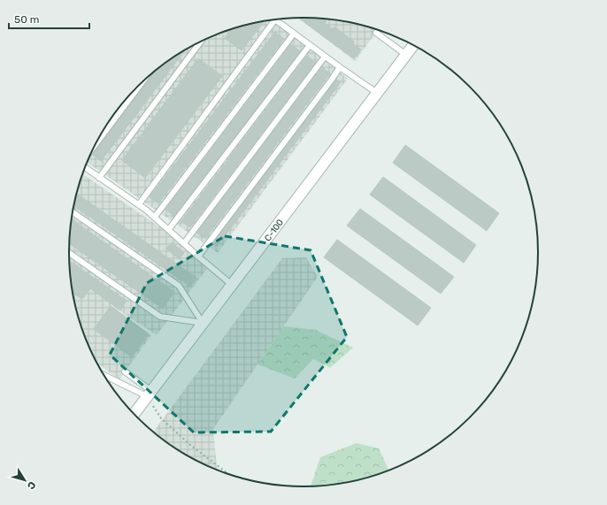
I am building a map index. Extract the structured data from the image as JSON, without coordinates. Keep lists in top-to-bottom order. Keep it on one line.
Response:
{"streets":{"street":["С-100"]},"scale_bar":"50 m","north":"bottom right"}
